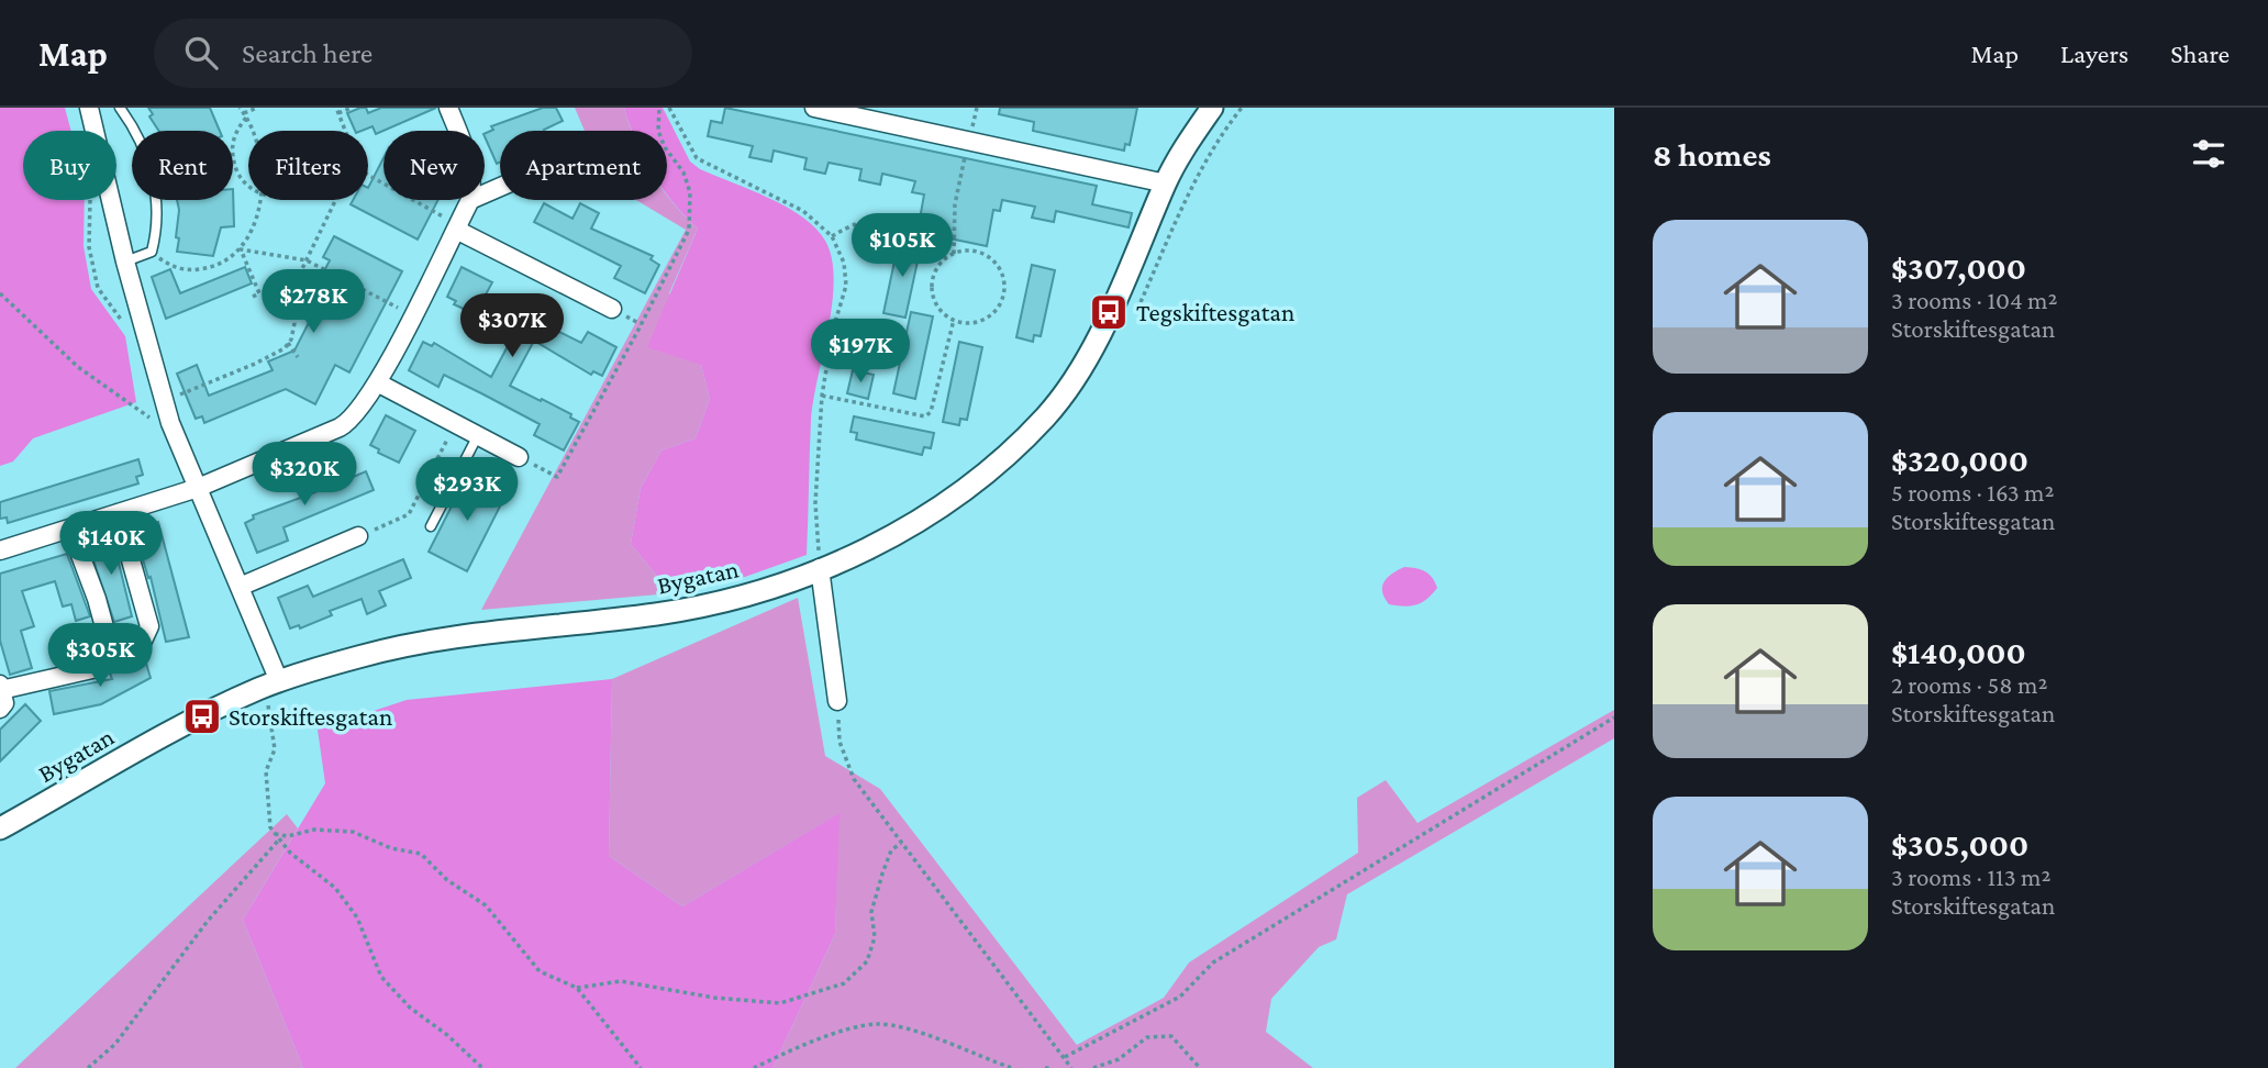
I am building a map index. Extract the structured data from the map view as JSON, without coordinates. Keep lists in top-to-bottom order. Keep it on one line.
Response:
{"streets":{"street":["Bygatan"]},"places":{"bus stop":["Tegskiftesgatan","Storskiftesgatan"]},"page":{"header":"Map","search":"Search here","nav":["Map","Layers","Share"],"heading":"8 homes","chip":["Buy","Rent","Filters","New","Apartment"],"list":[{"name":"$307,000","note":"3 rooms · 104 m² · Storskiftesgatan"},{"name":"$320,000","note":"5 rooms · 163 m² · Storskiftesgatan"},{"name":"$140,000","note":"2 rooms · 58 m² · Storskiftesgatan"},{"name":"$305,000","note":"3 rooms · 113 m² · Storskiftesgatan"}],"price":["$105K","$278K","$307K","$197K","$320K","$293K","$140K","$305K"]}}
